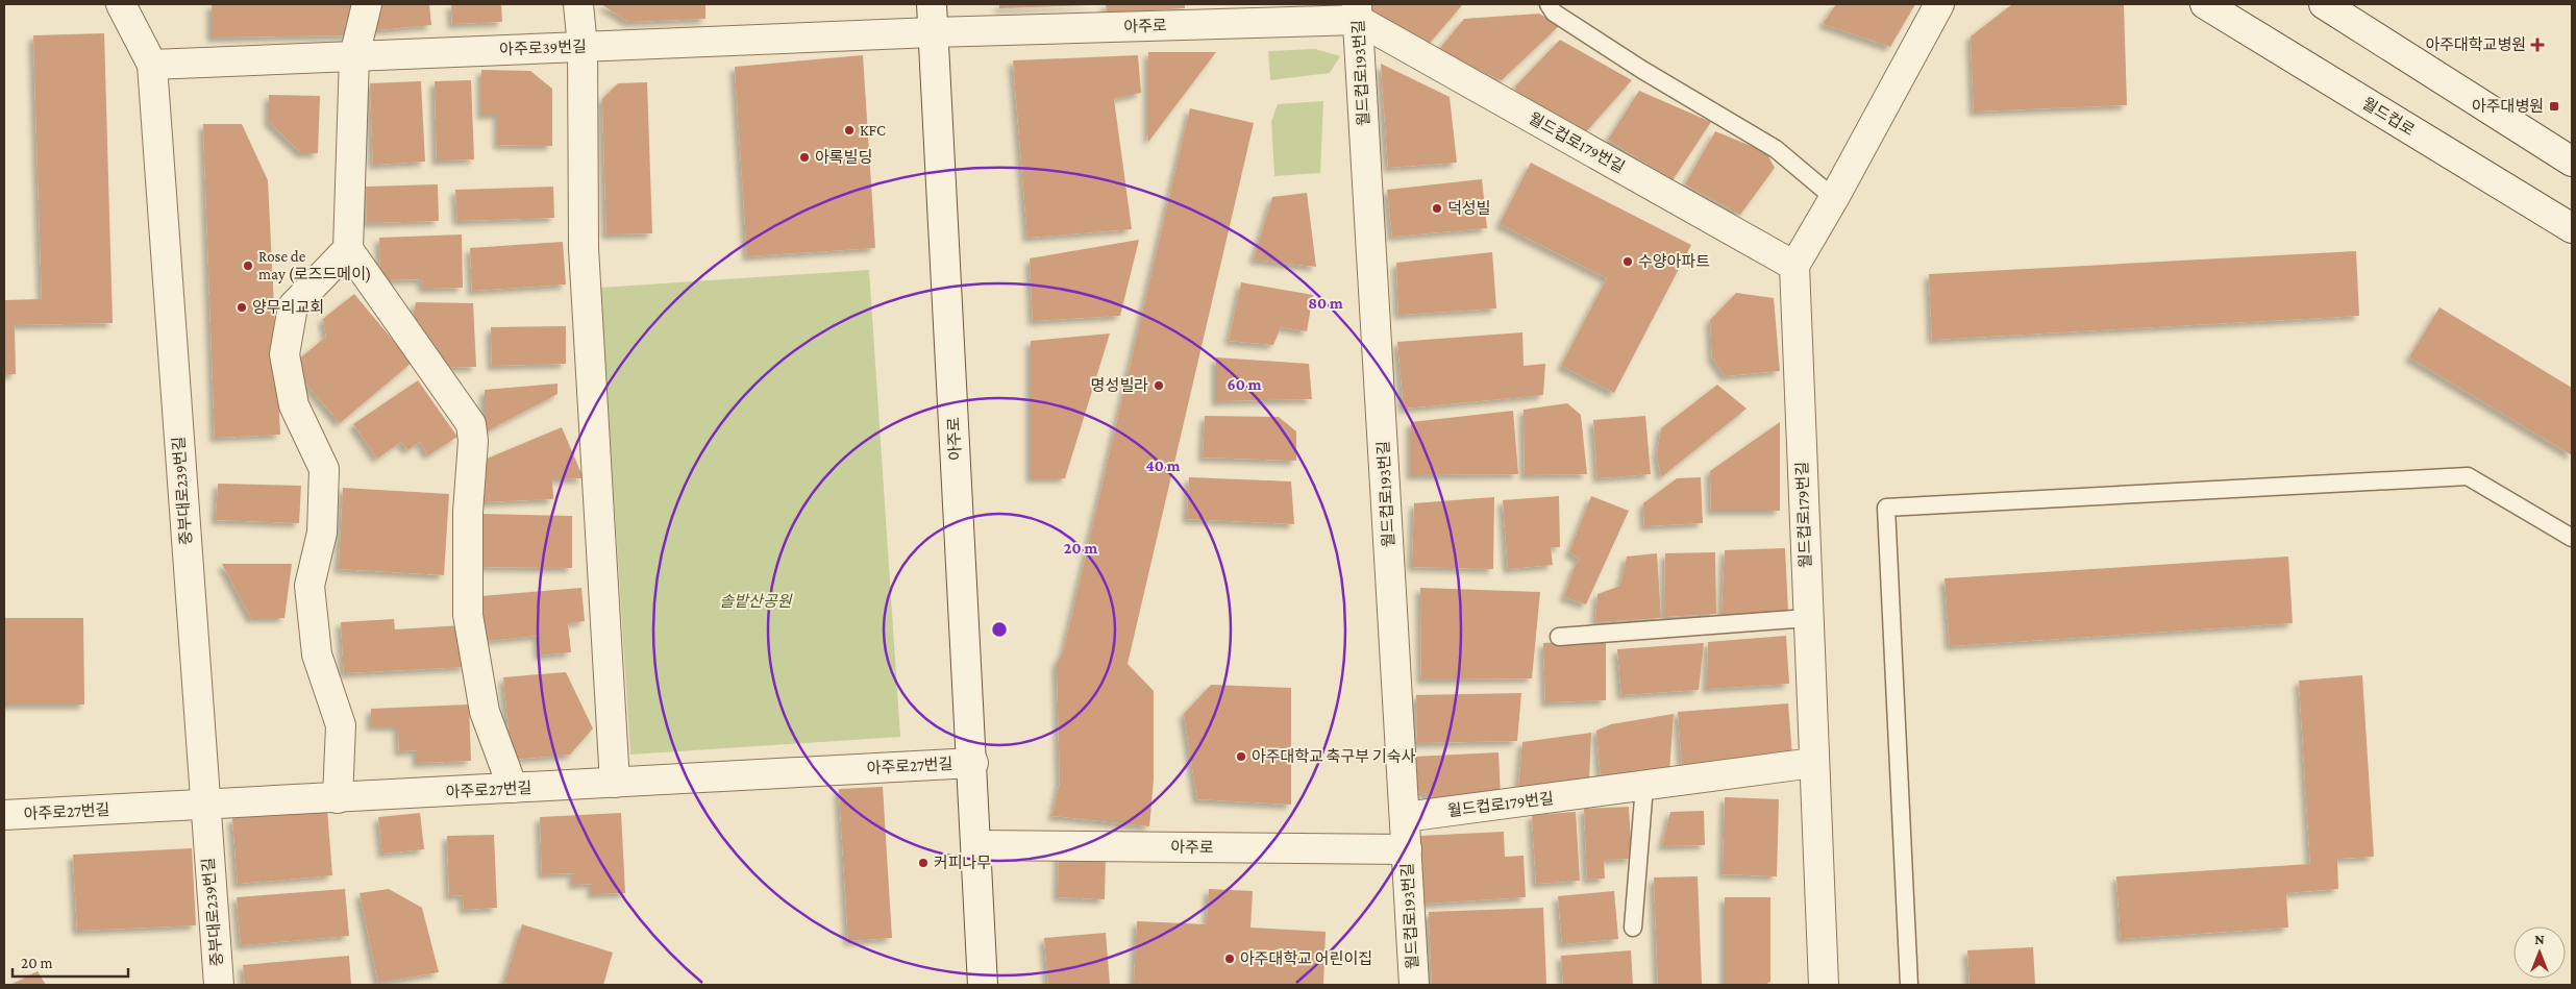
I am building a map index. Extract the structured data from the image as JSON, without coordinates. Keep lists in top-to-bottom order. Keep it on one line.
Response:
{"streets":{"street":["아주로","아주로39번길","월드컵로193번길","월드컵로","월드컵로179번길","중부대로239번길","아주로27번길"]},"crossings":[["아주로","아주로39번길"],["아주로","월드컵로193번길"],["아주로","월드컵로179번길"],["아주로","아주로27번길"],["아주로39번길","중부대로239번길"],["월드컵로193번길","월드컵로179번길"],["중부대로239번길","아주로27번길"]],"parks":["솔밭산공원"],"places":{"health":["아주대학교병원"],"transit":["아주대병원"],"other":["KFC","아록빌딩","덕성빌","수양아파트","Rose de may (로즈드메이)","양무리교회","명성빌라","아주대학교 축구부 기숙사","커피나무","아주대학교 어린이집"]},"scale_bar":"20 m","north":"top","rings":["80 m","60 m","40 m","20 m"]}
